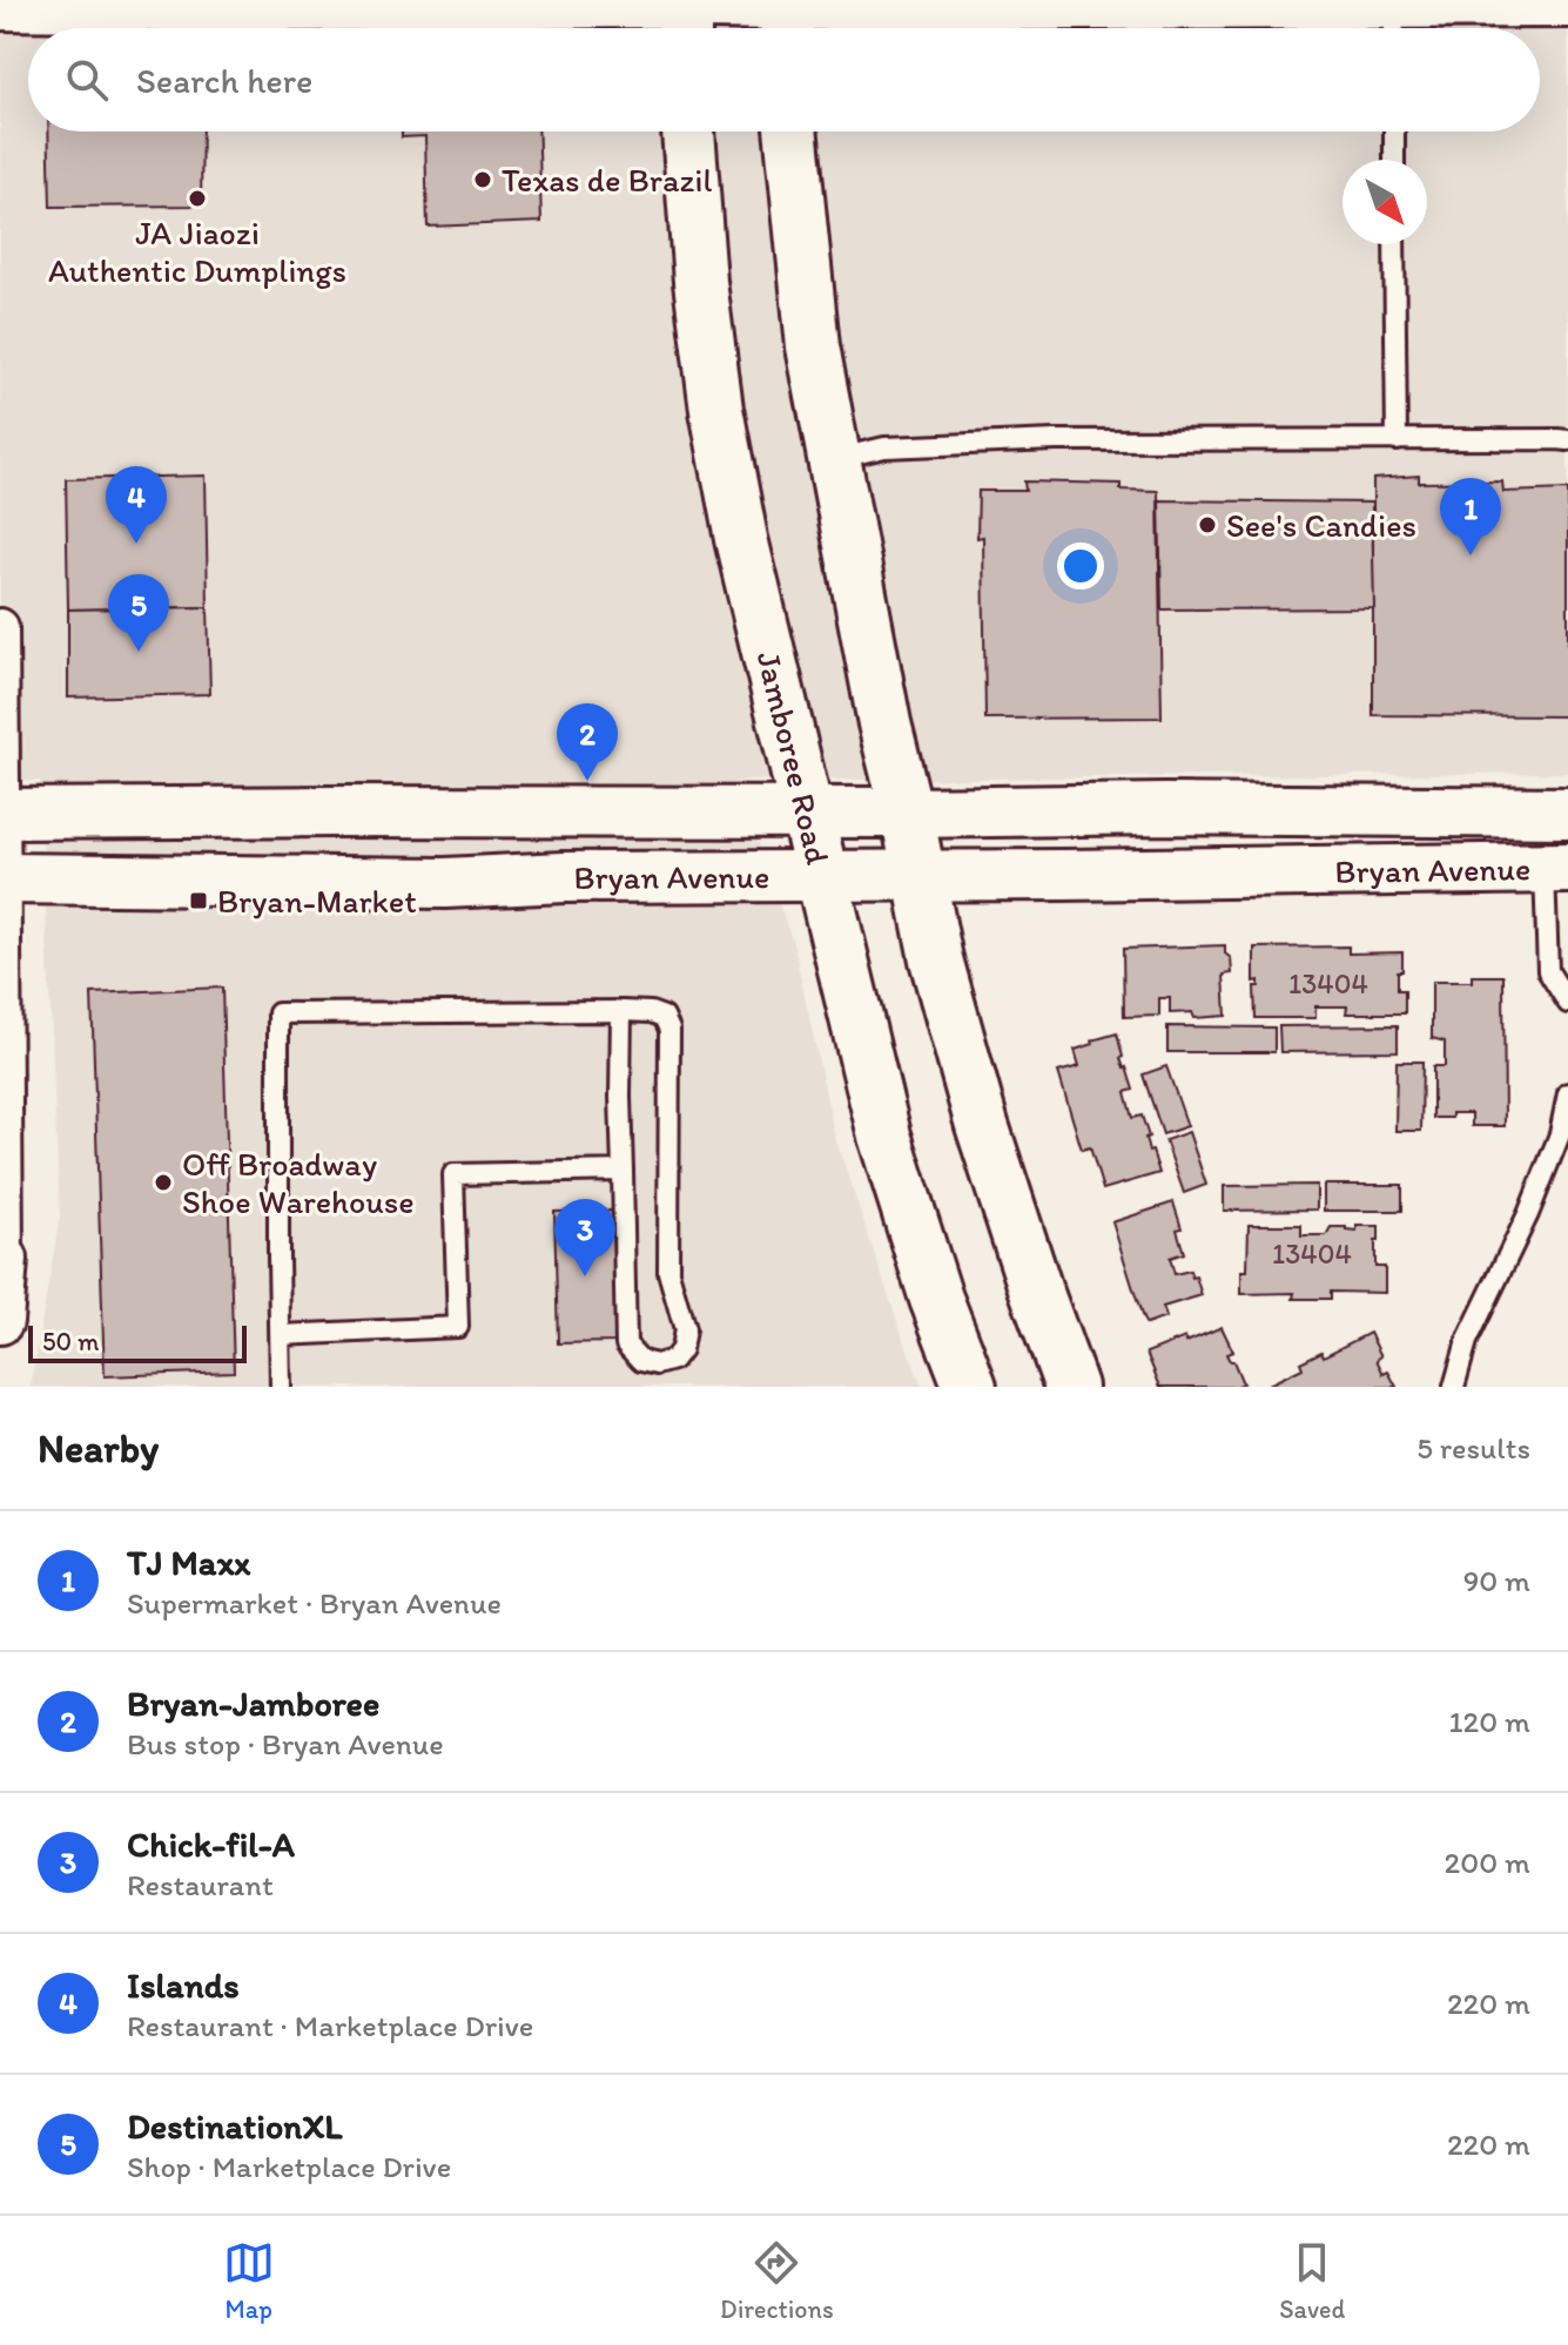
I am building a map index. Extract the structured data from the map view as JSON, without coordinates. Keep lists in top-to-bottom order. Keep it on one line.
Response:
{"streets":{"main road":["Jamboree Road","Bryan Avenue"]},"crossings":[["Jamboree Road","Bryan Avenue"]],"places":{"other":["Texas de Brazil","JA Jiaozi Authentic Dumplings","See's Candies","Off Broadway Shoe Warehouse"],"transit":["Bryan-Market"]},"house_numbers":["13404","13404"],"scale_bar":"50 m","north":"bottom right","page":{"search":"Search here","pins":["4","1","5","2","3"],"scale":"50 m","heading":["Nearby","5 results"],"list":[{"mark":"1","name":"TJ Maxx","note":"Supermarket · Bryan Avenue","value":"90 m"},{"mark":"2","name":"Bryan-Jamboree","note":"Bus stop · Bryan Avenue","value":"120 m"},{"mark":"3","name":"Chick-fil-A","note":"Restaurant","value":"200 m"},{"mark":"4","name":"Islands","note":"Restaurant · Marketplace Drive","value":"220 m"},{"mark":"5","name":"DestinationXL","note":"Shop · Marketplace Drive","value":"220 m"}],"nav":["Map","Directions","Saved"]}}
